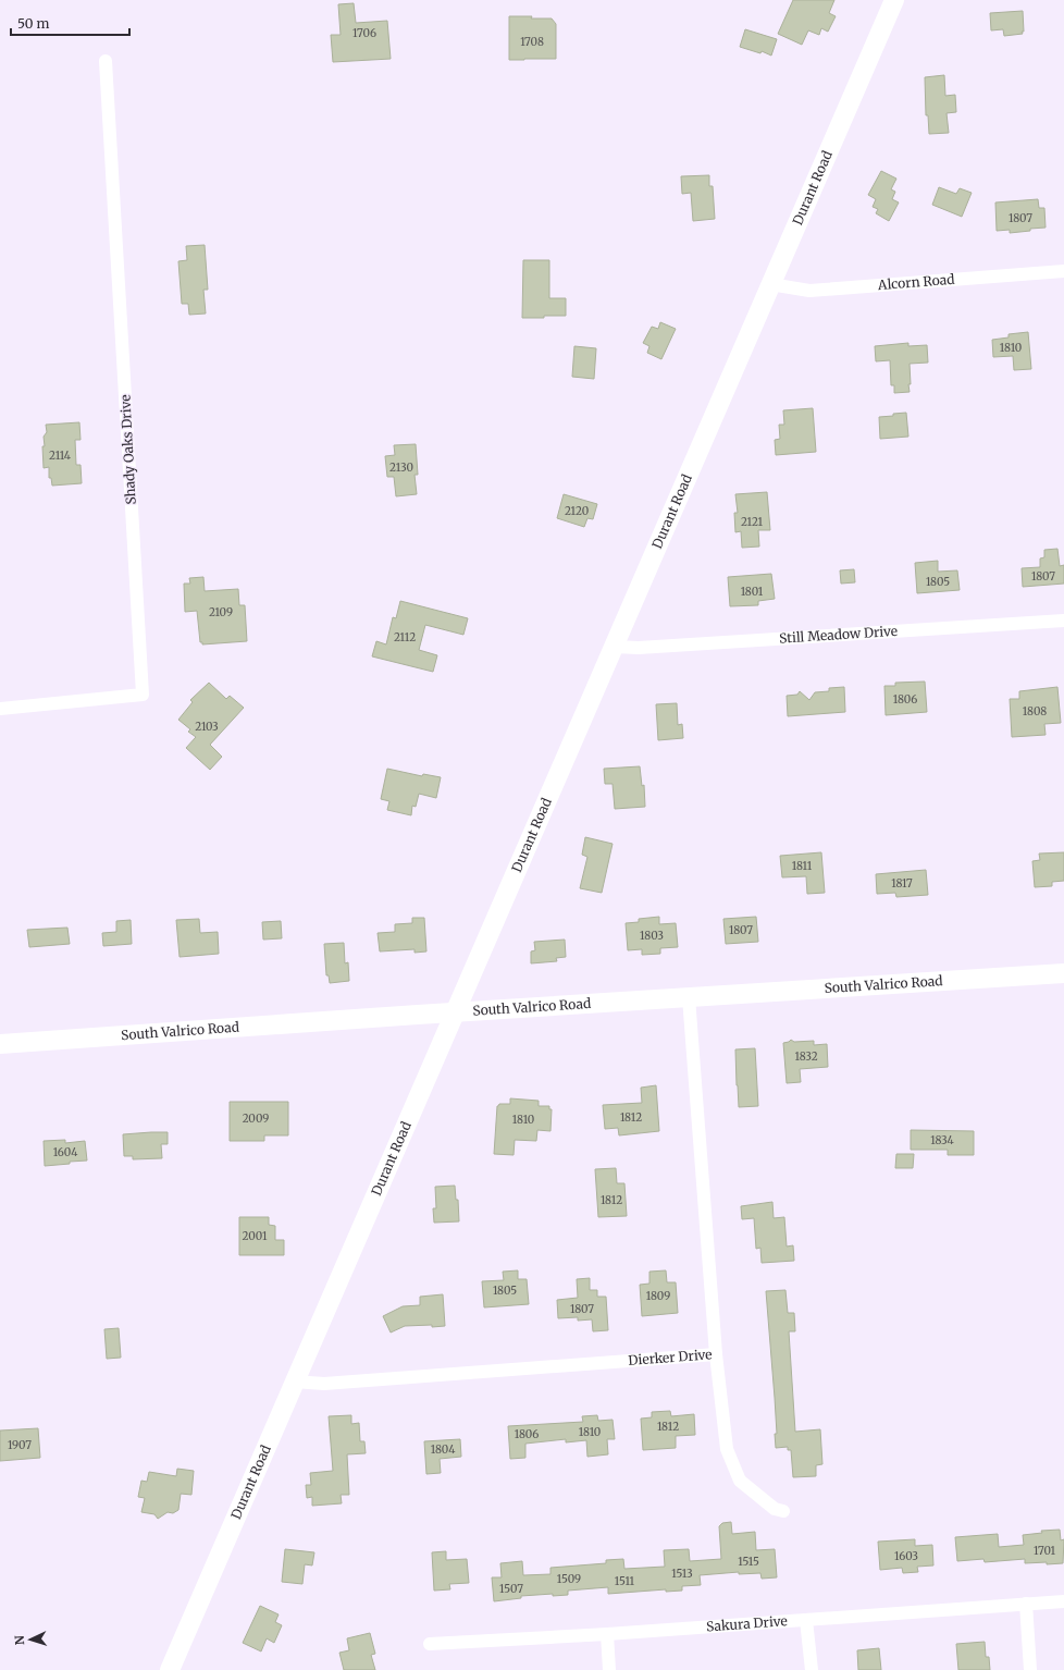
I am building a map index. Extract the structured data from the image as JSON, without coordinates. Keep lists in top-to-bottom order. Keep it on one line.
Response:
{"streets":{"street":["Durant Road","Alcorn Road","Shady Oaks Drive","Still Meadow Drive","South Valrico Road","Dierker Drive","Sakura Drive"]},"crossings":[["Durant Road","Alcorn Road"],["Durant Road","Still Meadow Drive"],["Durant Road","South Valrico Road"],["Durant Road","Dierker Drive"],["South Valrico Road","Dierker Drive"]],"house_numbers":["1706","1708","1807","1810","2114","2130","2120","2121","1807","1805","1801","2109","2112","1806","1808","2103","1811","1817","1807","1803","1832","1812","2009","1810","1834","1604","1812","2001","1805","1809","1807","1812","1810","1806","1907","1804","1701","1603","1515","1513","1509","1511","1507"],"scale_bar":"50 m","north":"left"}
